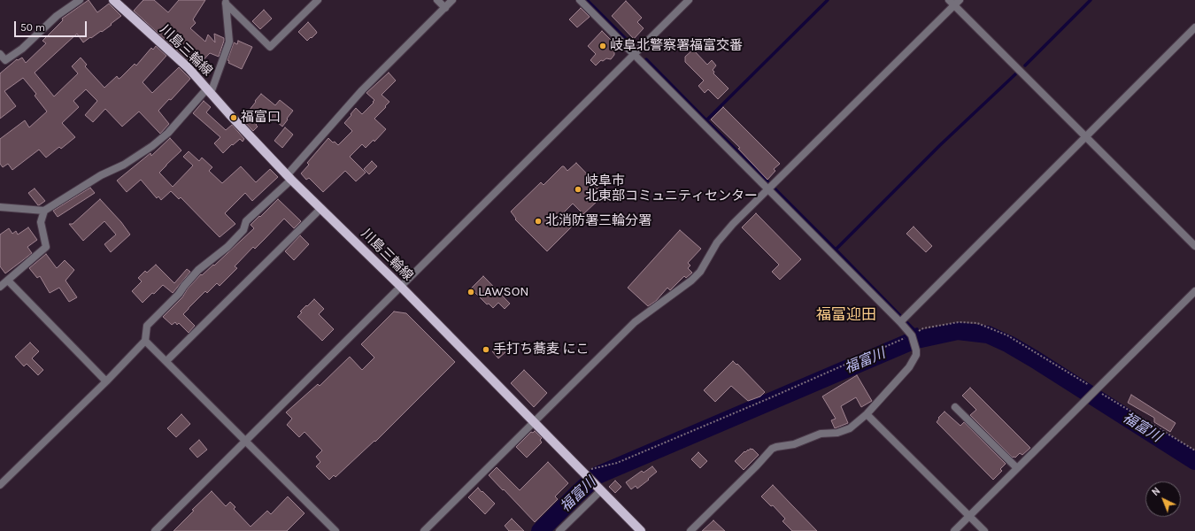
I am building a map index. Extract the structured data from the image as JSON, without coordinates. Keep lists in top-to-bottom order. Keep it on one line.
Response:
{"streets":{"main road":["川島三輪線"]},"districts":["福富迎田"],"water":["福富川"],"places":["岐阜北警察署福富交番","福富口","岐阜市 北東部コミュニティセンター","北消防署三輪分署","LAWSON","手打ち蕎麦 にこ"],"scale_bar":"50 m","north":"top left"}
